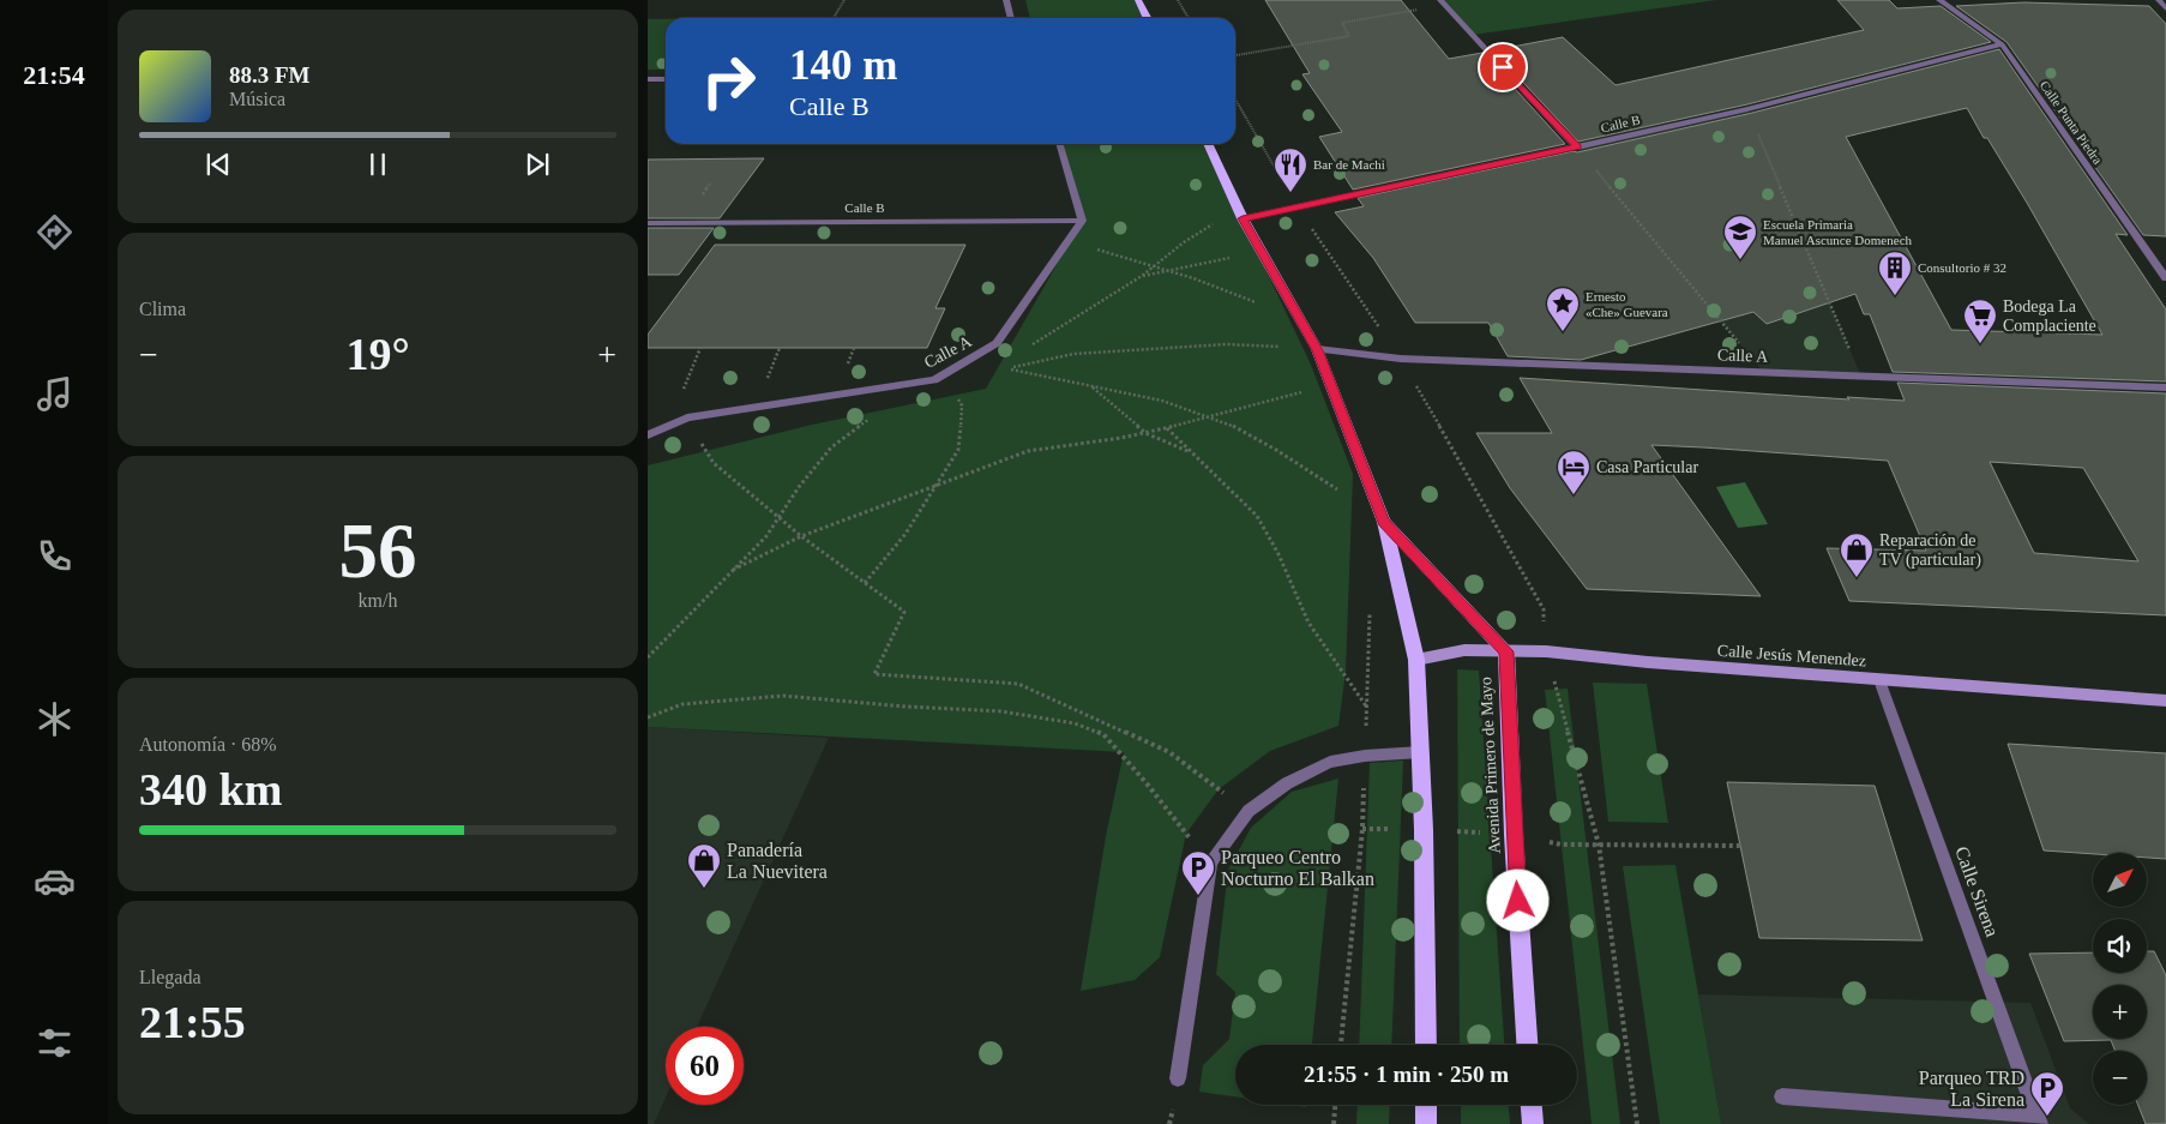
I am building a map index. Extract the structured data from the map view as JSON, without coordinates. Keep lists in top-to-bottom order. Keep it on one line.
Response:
{"streets":{"main road":["Avenida Primero de Mayo"],"street":["Calle Punta Piedra","Calle B","Calle A","Calle Jesús Menendez","Calle Sirena"]},"crossings":[["Calle Punta Piedra","Calle B"],["Calle B","Calle A"],["Calle Jesús Menendez","Avenida Primero de Mayo"],["Calle Jesús Menendez","Calle Sirena"]],"places":{"restaurant":["Bar de Machi"],"school or university":["Escuela Primaria Manuel Ascunce Domenech"],"building":["Consultorio # 32"],"place":["Ernesto «Che» Guevara"],"supermarket":["Bodega La Complaciente"],"hotel":["Casa Particular"],"shop":["Reparación de TV (particular)","Panadería La Nuevitera"],"parking":["Parqueo Centro Nocturno El Balkan","Parqueo TRD La Sirena"]},"north":"top right","page":{"tabs":"21:54","turn":["140 m","Calle B"],"song":["88.3 FM","Música"],"tile":["Clima",["56","km/h"],["Autonomía · 68%","340 km"],["Llegada","21:55"]],"heat":["−","19°","+"],"map_buttons":["+","−"],"limit":"60","trip":"21:55 · 1 min · 250 m"}}
